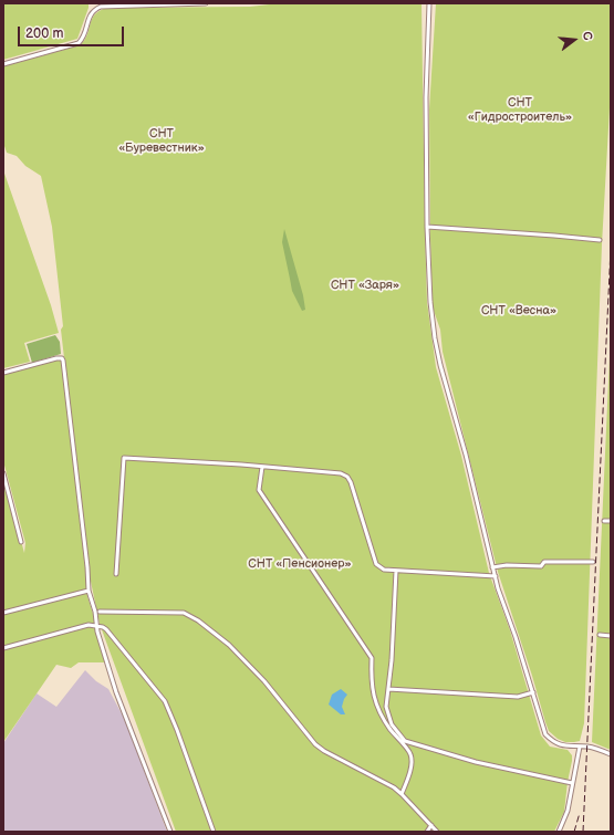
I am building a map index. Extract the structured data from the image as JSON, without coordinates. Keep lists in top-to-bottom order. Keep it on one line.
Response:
{"parks":["СНТ «Гидростроитель»","СНТ «Буревестник»","СНТ «Заря»","СНТ «Весна»","СНТ «Пенсионер»"],"scale_bar":"200 m","north":"right"}
